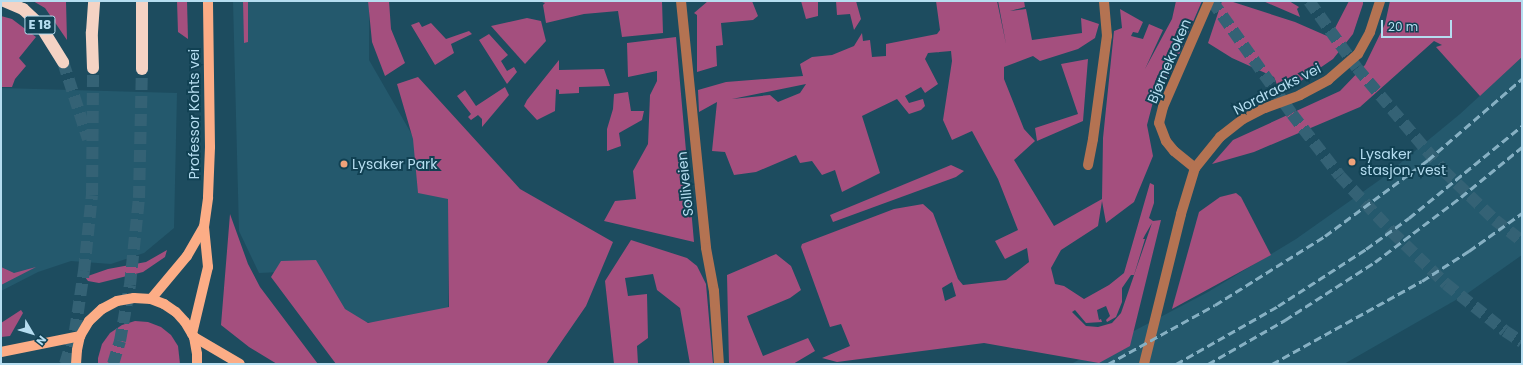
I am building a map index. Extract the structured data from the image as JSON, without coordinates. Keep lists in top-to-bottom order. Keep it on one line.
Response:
{"streets":{"highway":["E 18"],"main road":["Professor Kohts vei"],"street":["Bjørnekroken","Nordraaks vei","Solliveien"]},"crossings":[["Bjørnekroken","Nordraaks vei"]],"places":["Lysaker stasjon, vest","Lysaker Park"],"scale_bar":"20 m","north":"bottom right"}
